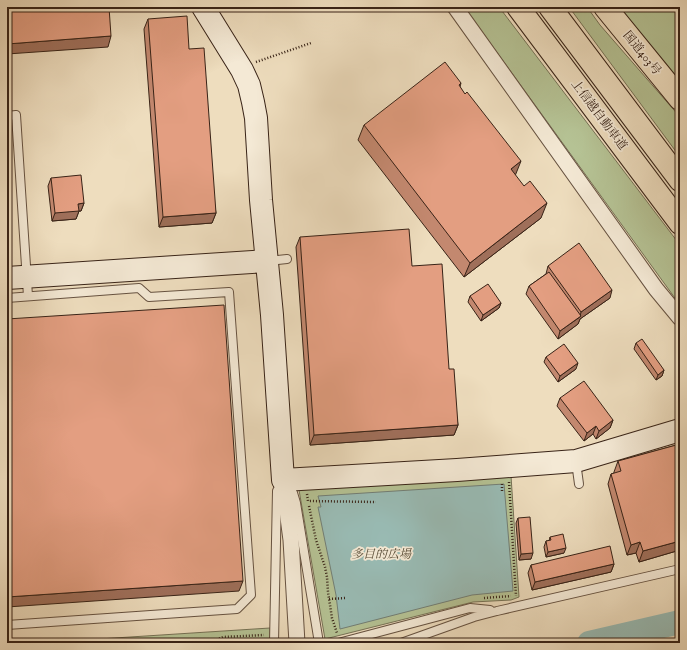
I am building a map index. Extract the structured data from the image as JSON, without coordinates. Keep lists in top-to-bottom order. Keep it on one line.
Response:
{"streets":{"highway":["国道403号","上信越自動車道"]},"parks":["多目的広場"]}
